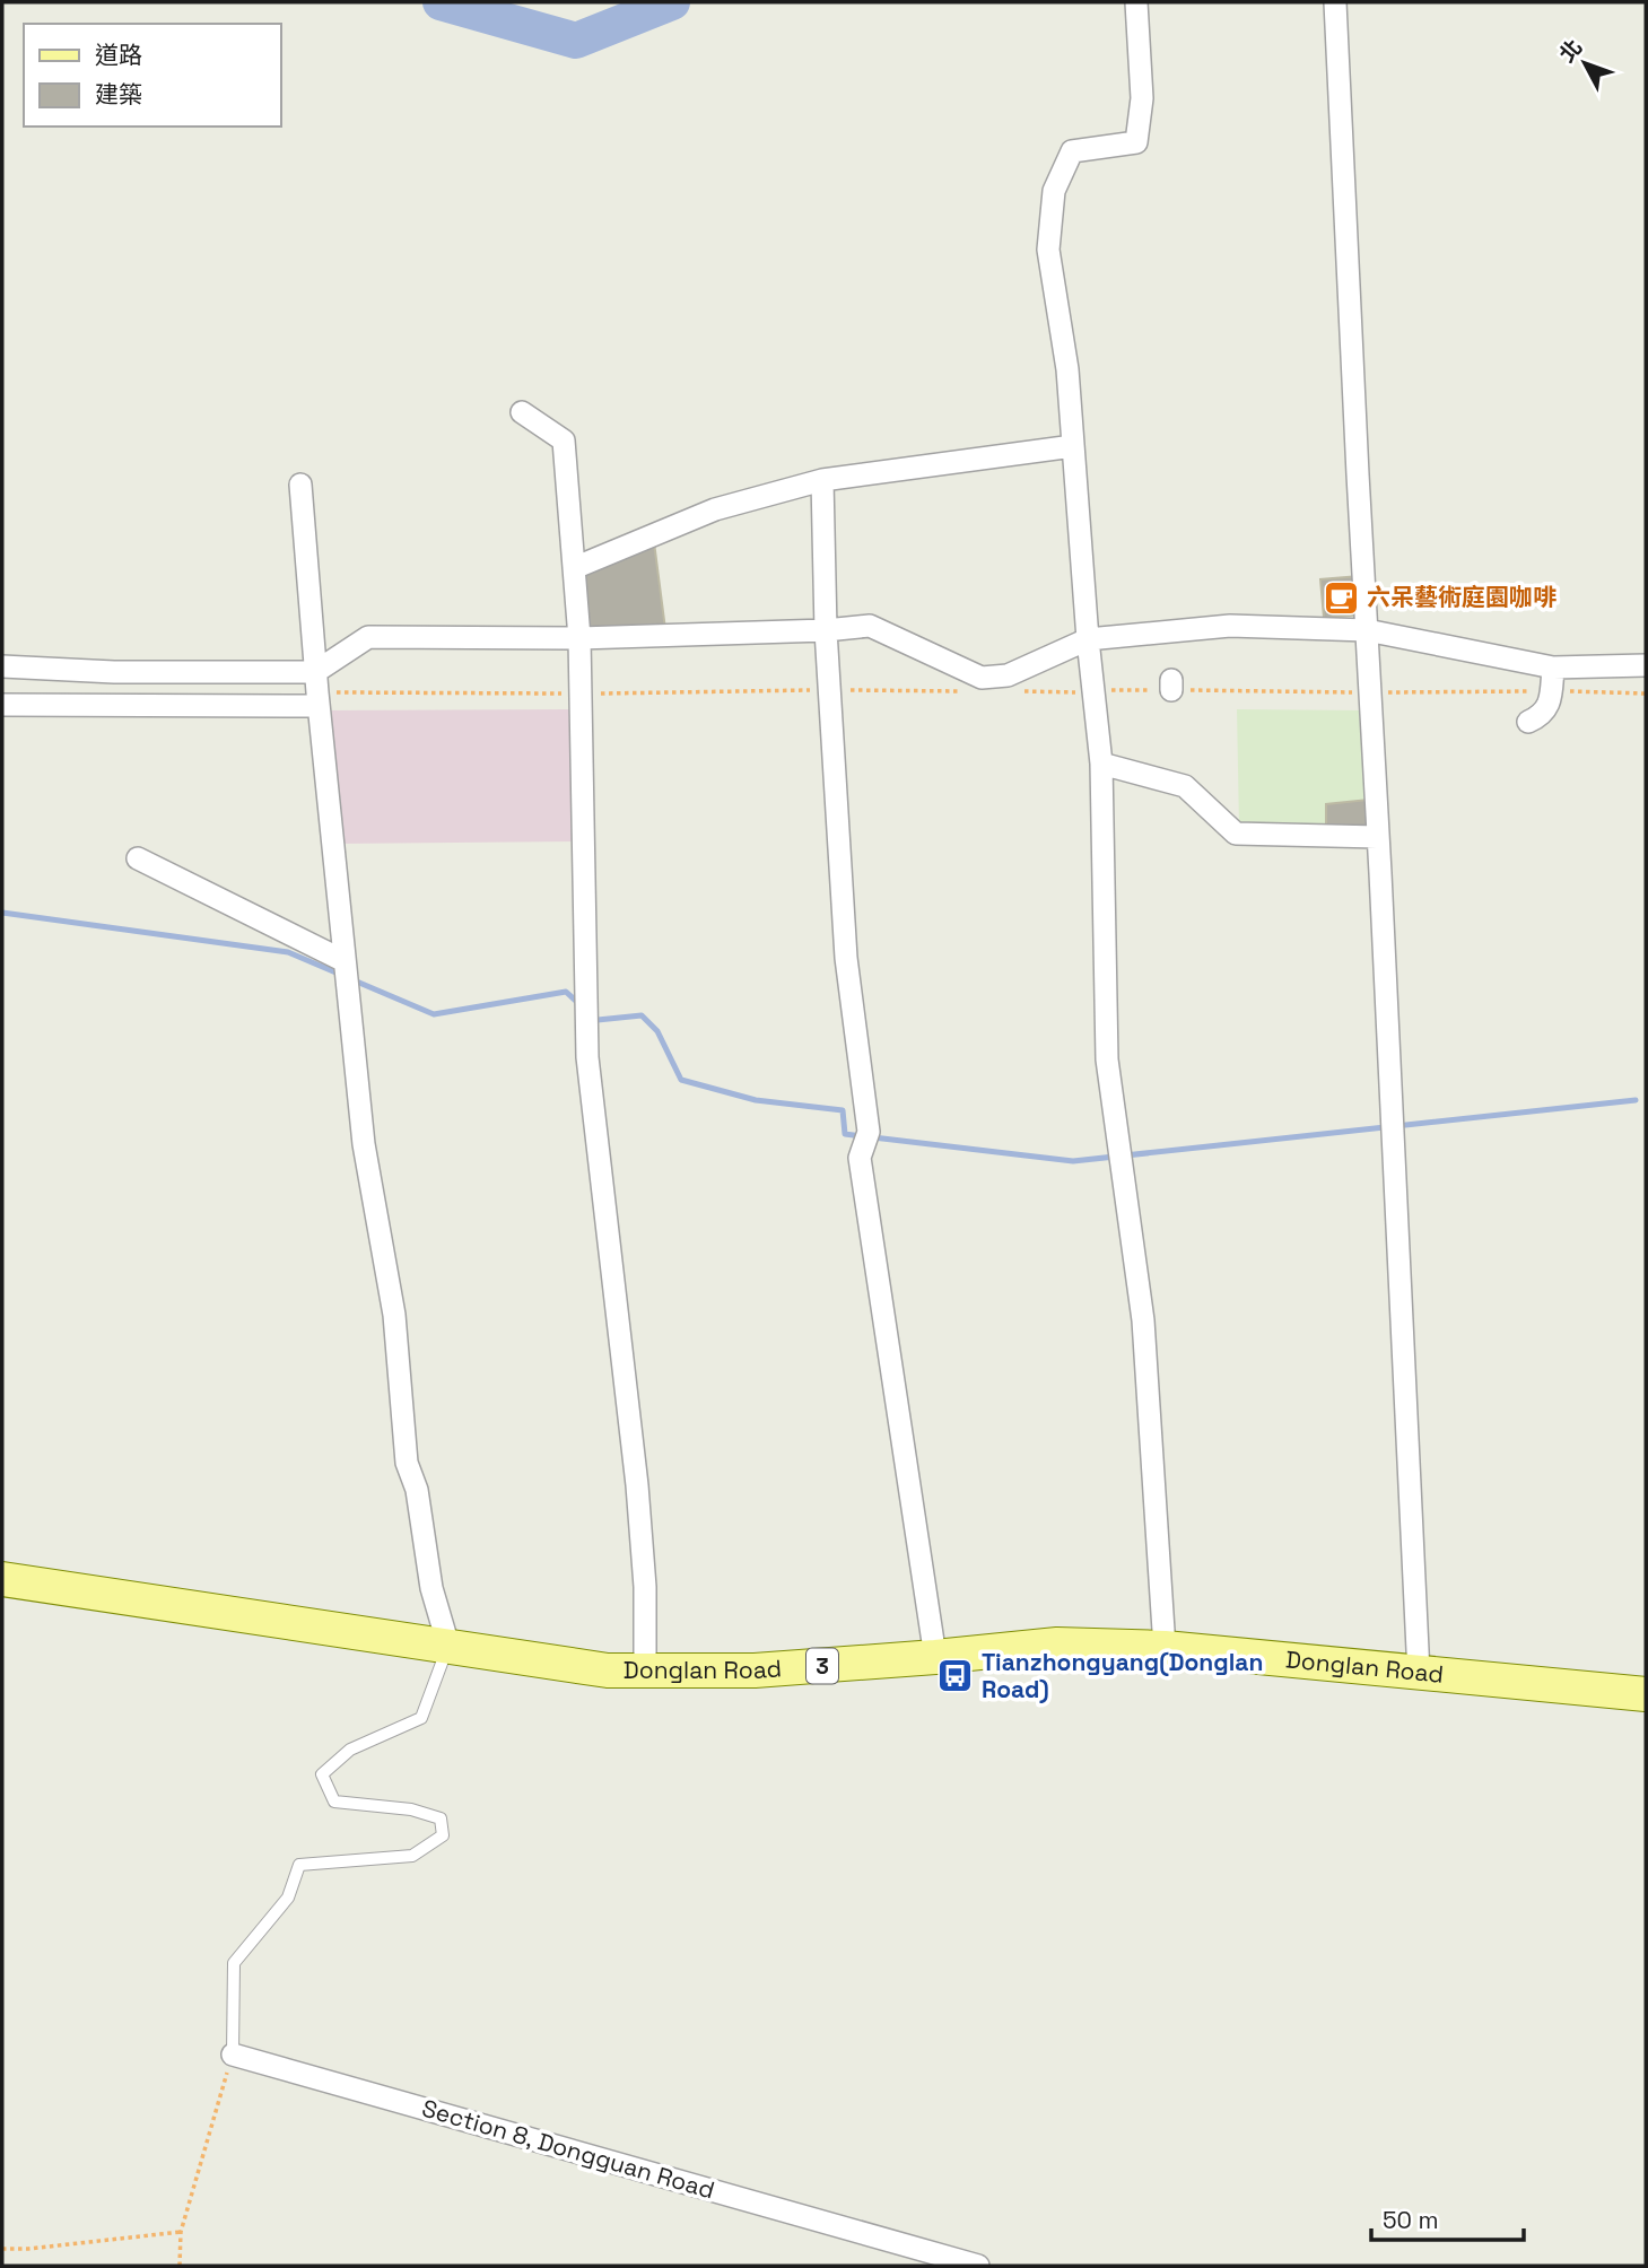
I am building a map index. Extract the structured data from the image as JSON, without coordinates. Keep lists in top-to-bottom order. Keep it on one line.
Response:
{"streets":{"main road":["3","Donglan Road"],"street":["Section 8, Dongguan Road"]},"places":{"cafe":["六呆藝術庭園咖啡"],"bus stop":["Tianzhongyang(Donglan Road)"]},"legend":["道路","建築"],"scale_bar":"50 m","north":"top left"}
